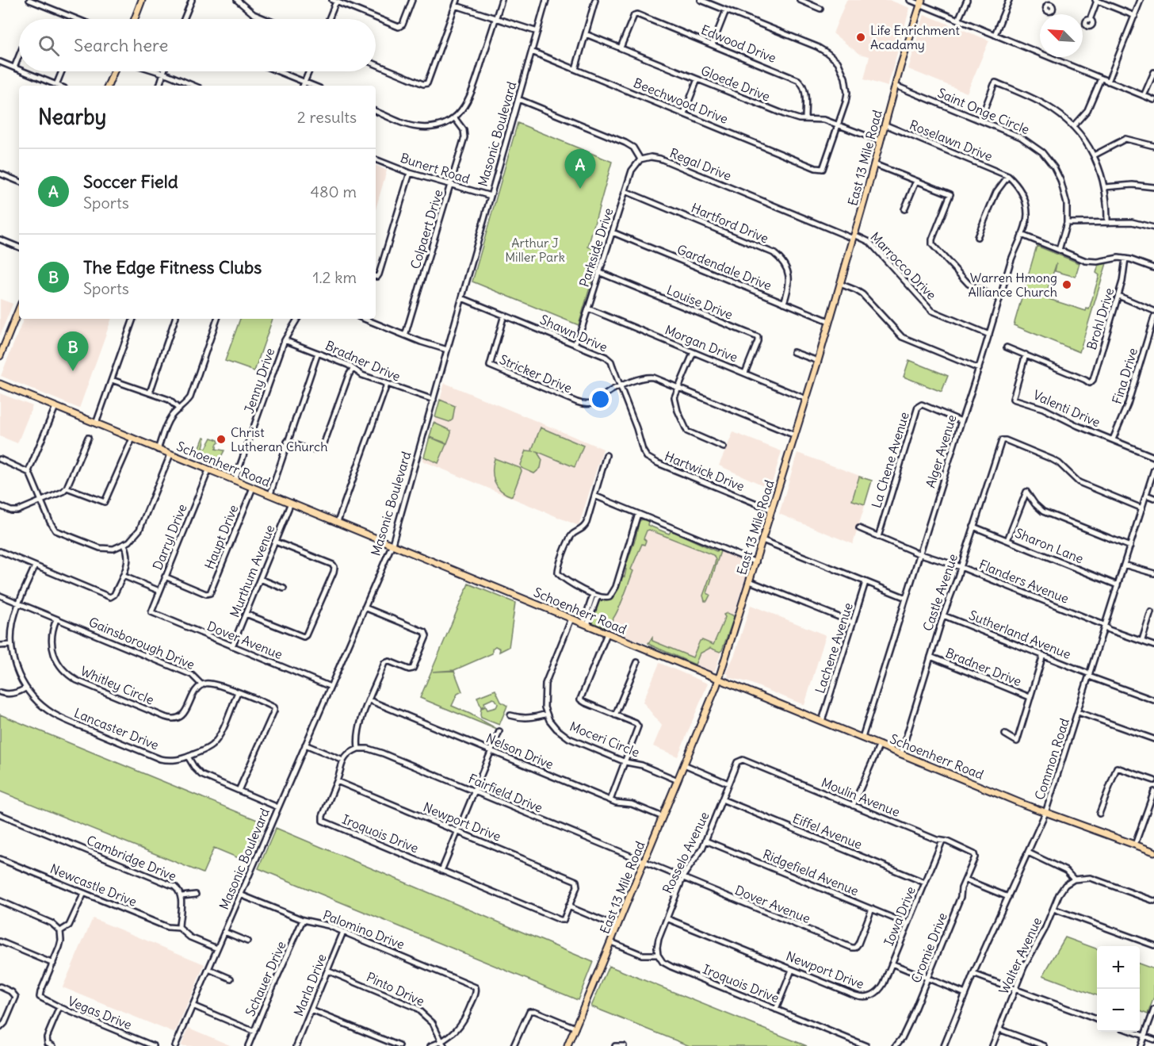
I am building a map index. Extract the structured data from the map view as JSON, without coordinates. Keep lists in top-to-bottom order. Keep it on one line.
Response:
{"streets":{"main road":["East 13 Mile Road","Schoenherr Road"],"street":["Edwood Drive","Gloede Drive","Beechwood Drive","Saint Onge Circle","Masonic Boulevard","Roselawn Drive","Regal Drive","Bunert Road","Hartford Drive","Colpaert Drive","Parkside Drive","Marrocco Drive","Gardendale Drive","Louise Drive","Brohl Drive","Shawn Drive","Morgan Drive","Bradner Drive","Stricker Drive","Fina Drive","Jenny Drive","Valenti Drive","Alger Avenue","La Chene Avenue","Hartwick Drive","Darryl Drive","Haupt Drive","Sharon Lane","Murthum Avenue","Flanders Avenue","Castle Avenue","Sutherland Avenue","Dover Avenue","Gainsborough Drive","Lachene Avenue","Whitley Circle","Lancaster Drive","Moceri Circle","Nelson Drive","Common Road","Fairfield Drive","Moulin Avenue","Newport Drive","Eiffel Avenue","Iroquois Drive","Rosselo Avenue","Cambridge Drive","Ridgefield Avenue","Newcastle Drive","Iowa Drive","Palomino Drive","Cromie Drive","Walter Avenue","Schauer Drive","Marla Drive","Pinto Drive","Vegas Drive"]},"crossings":[["Edwood Drive","Gloede Drive"],["Gloede Drive","Beechwood Drive"],["Gloede Drive","East 13 Mile Road"],["Beechwood Drive","Masonic Boulevard"],["Saint Onge Circle","East 13 Mile Road"],["Masonic Boulevard","Bunert Road"],["Masonic Boulevard","Shawn Drive"],["Masonic Boulevard","Bradner Drive"],["Masonic Boulevard","Schoenherr Road"],["Masonic Boulevard","Dover Avenue"],["Masonic Boulevard","Palomino Drive"],["Roselawn Drive","East 13 Mile Road"],["Roselawn Drive","Alger Avenue"],["East 13 Mile Road","Regal Drive"],["East 13 Mile Road","Marrocco Drive"],["East 13 Mile Road","Gardendale Drive"],["East 13 Mile Road","Morgan Drive"],["East 13 Mile Road","Schoenherr Road"],["East 13 Mile Road","Hartwick Drive"],["East 13 Mile Road","Dover Avenue"],["East 13 Mile Road","Moceri Circle"],["East 13 Mile Road","Nelson Drive"],["East 13 Mile Road","Fairfield Drive"],["East 13 Mile Road","Iroquois Drive"],["Regal Drive","Parkside Drive"],["Regal Drive","Marrocco Drive"],["Bunert Road","Colpaert Drive"],["Hartford Drive","Parkside Drive"],["Hartford Drive","Gardendale Drive"],["Parkside Drive","Gardendale Drive"],["Parkside Drive","Louise Drive"],["Parkside Drive","Shawn Drive"],["Parkside Drive","Morgan Drive"],["Marrocco Drive","Alger Avenue"],["Louise Drive","Morgan Drive"],["Brohl Drive","Valenti Drive"],["Shawn Drive","Stricker Drive"],["Shawn Drive","Hartwick Drive"],["Bradner Drive","Jenny Drive"],["Bradner Drive","Castle Avenue"],["Stricker Drive","Hartwick Drive"],["Fina Drive","Valenti Drive"],["Jenny Drive","Schoenherr Road"],["Alger Avenue","La Chene Avenue"],["Alger Avenue","Schoenherr Road"],["Alger Avenue","Flanders Avenue"],["La Chene Avenue","Flanders Avenue"],["Schoenherr Road","Darryl Drive"],["Schoenherr Road","Haupt Drive"],["Schoenherr Road","Murthum Avenue"],["Schoenherr Road","Castle Avenue"],["Schoenherr Road","Lachene Avenue"],["Schoenherr Road","Common Road"],["Darryl Drive","Haupt Drive"],["Darryl Drive","Dover Avenue"],["Sharon Lane","Castle Avenue"],["Sharon Lane","Common Road"],["Murthum Avenue","Dover Avenue"],["Flanders Avenue","Castle Avenue"],["Flanders Avenue","Common Road"],["Castle Avenue","Sutherland Avenue"],["Castle Avenue","Common Road"],["Sutherland Avenue","Common Road"],["Dover Avenue","Fairfield Drive"],["Dover Avenue","Rosselo Avenue"],["Dover Avenue","Ridgefield Avenue"],["Gainsborough Drive","Whitley Circle"],["Gainsborough Drive","Lancaster Drive"],["Moulin Avenue","Rosselo Avenue"],["Moulin Avenue","Iowa Drive"],["Moulin Avenue","Cromie Drive"],["Newport Drive","Iroquois Drive"],["Newport Drive","Rosselo Avenue"],["Newport Drive","Iowa Drive"],["Eiffel Avenue","Rosselo Avenue"],["Eiffel Avenue","Iowa Drive"],["Iroquois Drive","Rosselo Avenue"],["Rosselo Avenue","Ridgefield Avenue"],["Cambridge Drive","Newcastle Drive"],["Ridgefield Avenue","Iowa Drive"],["Palomino Drive","Schauer Drive"],["Palomino Drive","Marla Drive"],["Palomino Drive","Pinto Drive"],["Marla Drive","Pinto Drive"]],"parks":["Arthur J Miller Park"],"places":["Life Enrichment Acadamy","Warren Hmong Alliance Church","Christ Lutheran Church"],"north":"top left","page":{"search":"Search here","heading":["Nearby","2 results"],"list":[{"mark":"A","name":"Soccer Field","note":"Sports","value":"480 m"},{"mark":"B","name":"The Edge Fitness Clubs","note":"Sports","value":"1.2 km"}],"pins":["A","B"],"map_buttons":["+","−"]}}
